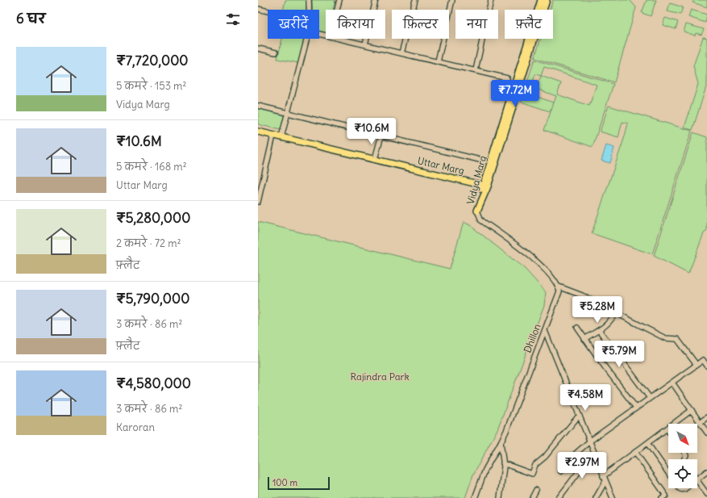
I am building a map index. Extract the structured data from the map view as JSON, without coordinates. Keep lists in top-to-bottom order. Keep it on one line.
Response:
{"streets":{"main road":["Uttar Marg","Vidya Marg"],"street":["Dhillon"]},"crossings":[["Uttar Marg","Vidya Marg"]],"parks":["Rajindra Park"],"scale_bar":"100 m","north":"bottom right","page":{"heading":"6 घर","chip":["खरीदें","किराया","फ़िल्टर","नया","फ़्लैट"],"list":[{"name":"₹7,720,000","note":"5 कमरे · 153 m² · Vidya Marg"},{"name":"₹10.6M","note":"5 कमरे · 168 m² · Uttar Marg"},{"name":"₹5,280,000","note":"2 कमरे · 72 m² · फ़्लैट"},{"name":"₹5,790,000","note":"3 कमरे · 86 m² · फ़्लैट"},{"name":"₹4,580,000","note":"3 कमरे · 86 m² · Karoran"}],"price":["₹7.72M","₹10.6M","₹5.28M","₹5.79M","₹4.58M","₹2.97M"],"scale":"100 m"}}
